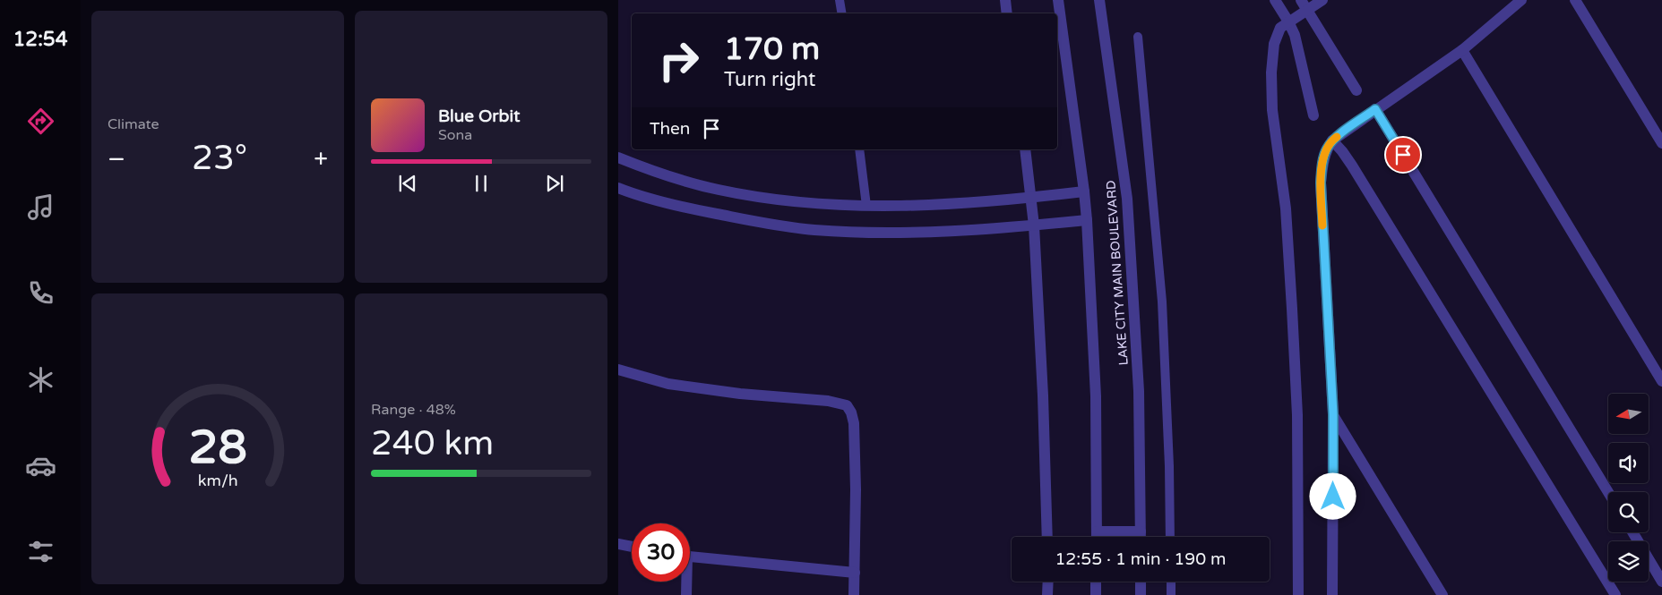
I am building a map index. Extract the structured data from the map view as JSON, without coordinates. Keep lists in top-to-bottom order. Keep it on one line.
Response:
{"streets":{"street":["LAKE CITY MAIN BOULEVARD"]},"north":"left","page":{"tabs":"12:54","tile":["Climate",["Range · 48%","240 km"]],"turn":["170 m","Turn right"],"song":["Blue Orbit","Sona"],"then":"Then","heat":["−","23°","+"],"limit":"30","trip":"12:55 · 1 min · 190 m","gauge":["28","km/h"]}}
